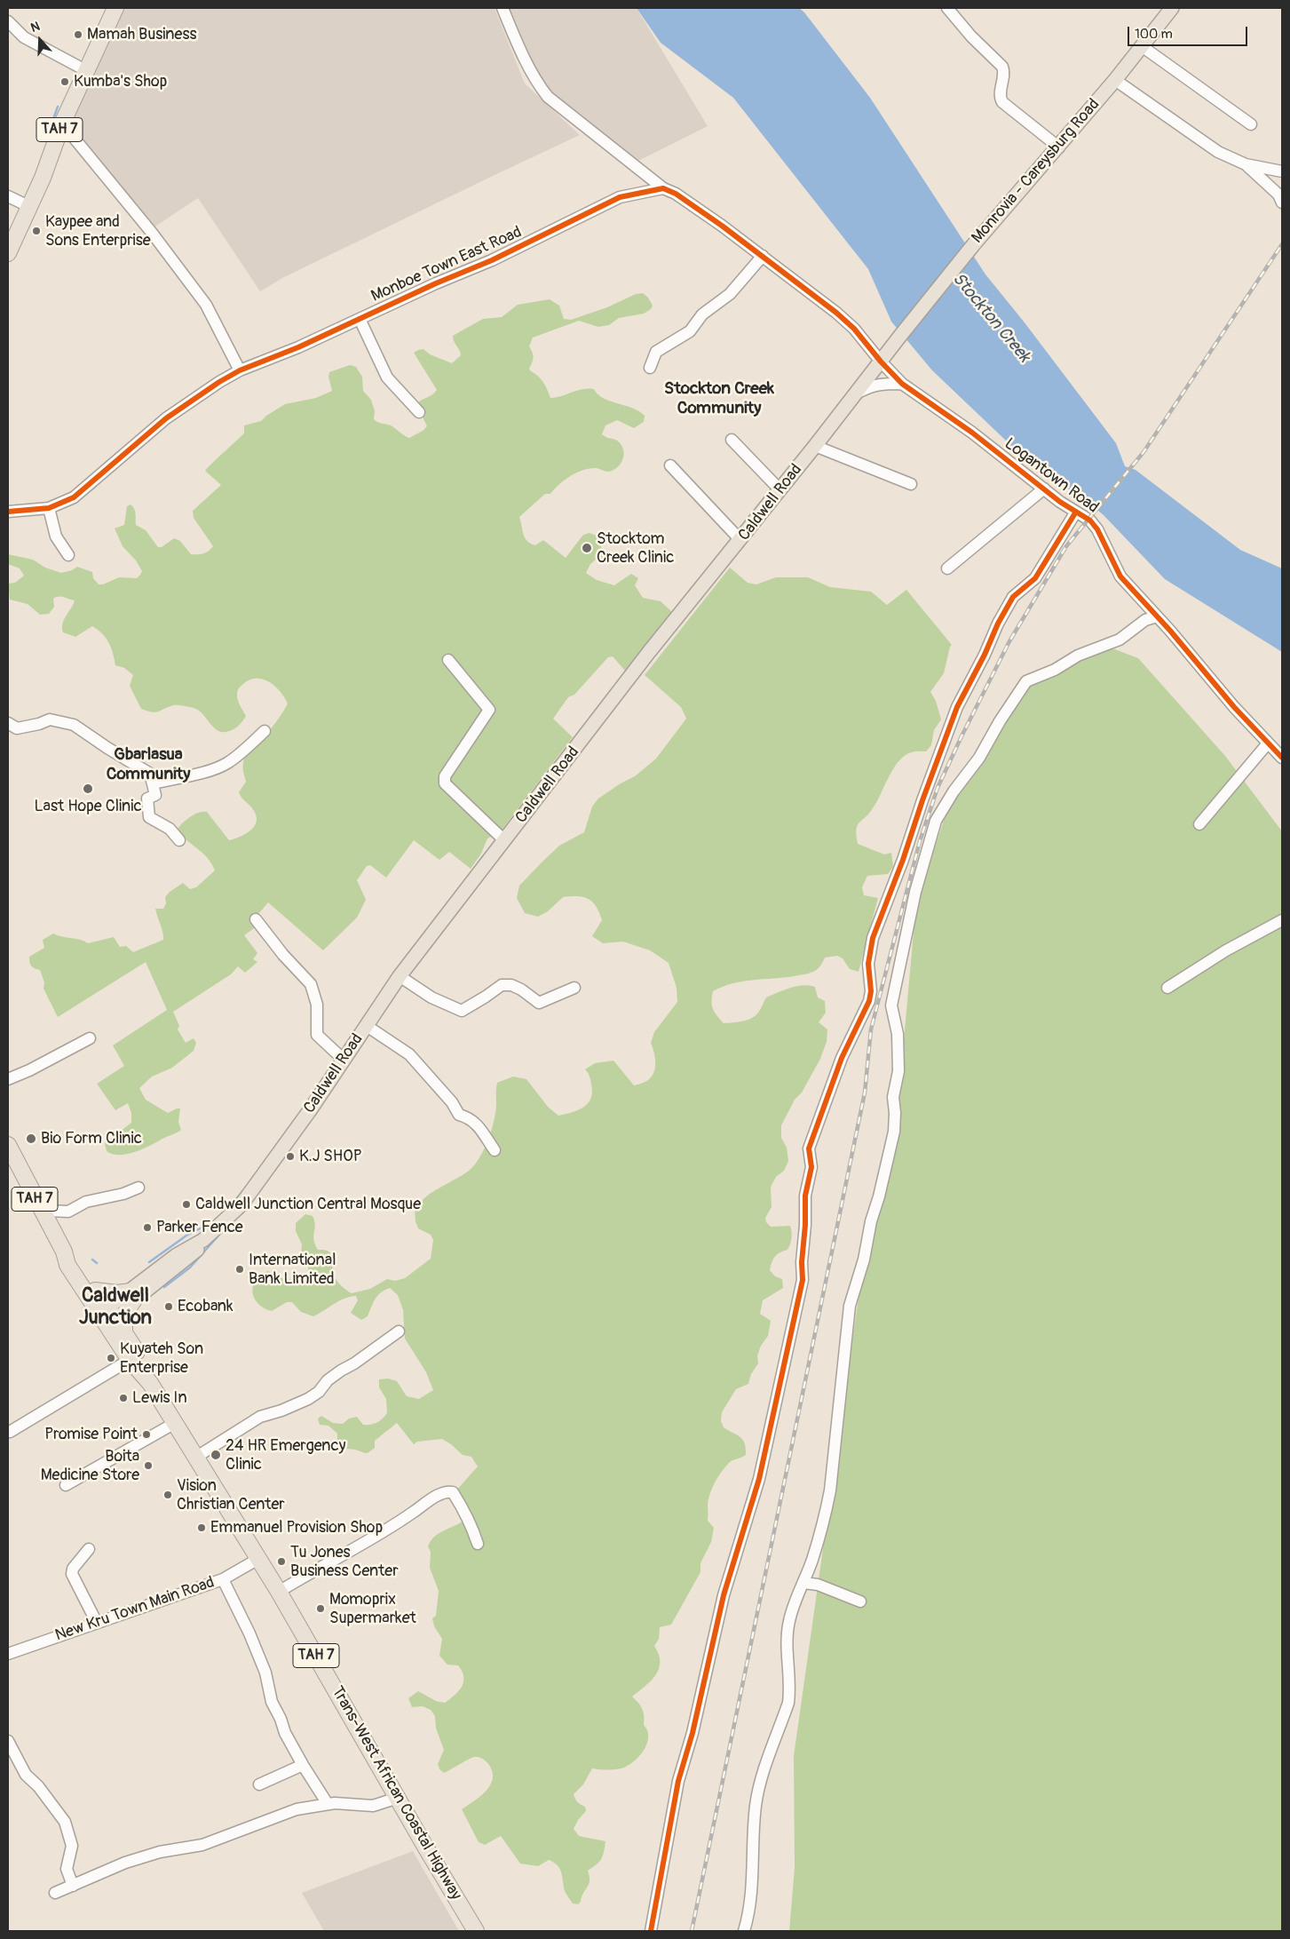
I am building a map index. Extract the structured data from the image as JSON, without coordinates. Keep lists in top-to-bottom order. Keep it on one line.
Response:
{"streets":{"highway":["TAH 7","Trans-West African Coastal Highway"],"main road":["Monrovia - Careysburg Road","Caldwell Road"],"street":["Monboe Town East Road","Logantown Road","New Kru Town Main Road"]},"crossings":[["Monrovia - Careysburg Road","Caldwell Road"],["Logantown Road","Caldwell Road"],["Caldwell Road","Trans-West African Coastal Highway"],["New Kru Town Main Road","Trans-West African Coastal Highway"]],"districts":["Stockton Creek Community","Gbarlasua Community","Caldwell Junction"],"water":["Stockton Creek"],"places":["Mamah Business","Kumba's Shop","Kaypee and Sons Enterprise","Stocktom Creek Clinic","Last Hope Clinic","Bio Form Clinic","K.J SHOP","Caldwell Junction Central Mosque","Parker Fence","International Bank Limited","Ecobank","Kuyateh Son Enterprise","Lewis In","Promise Point","24 HR Emergency Clinic","Boita Medicine Store","Vision Christian Center","Emmanuel Provision Shop","Tu Jones Business Center","Momoprix Supermarket"],"scale_bar":"100 m","north":"top"}
